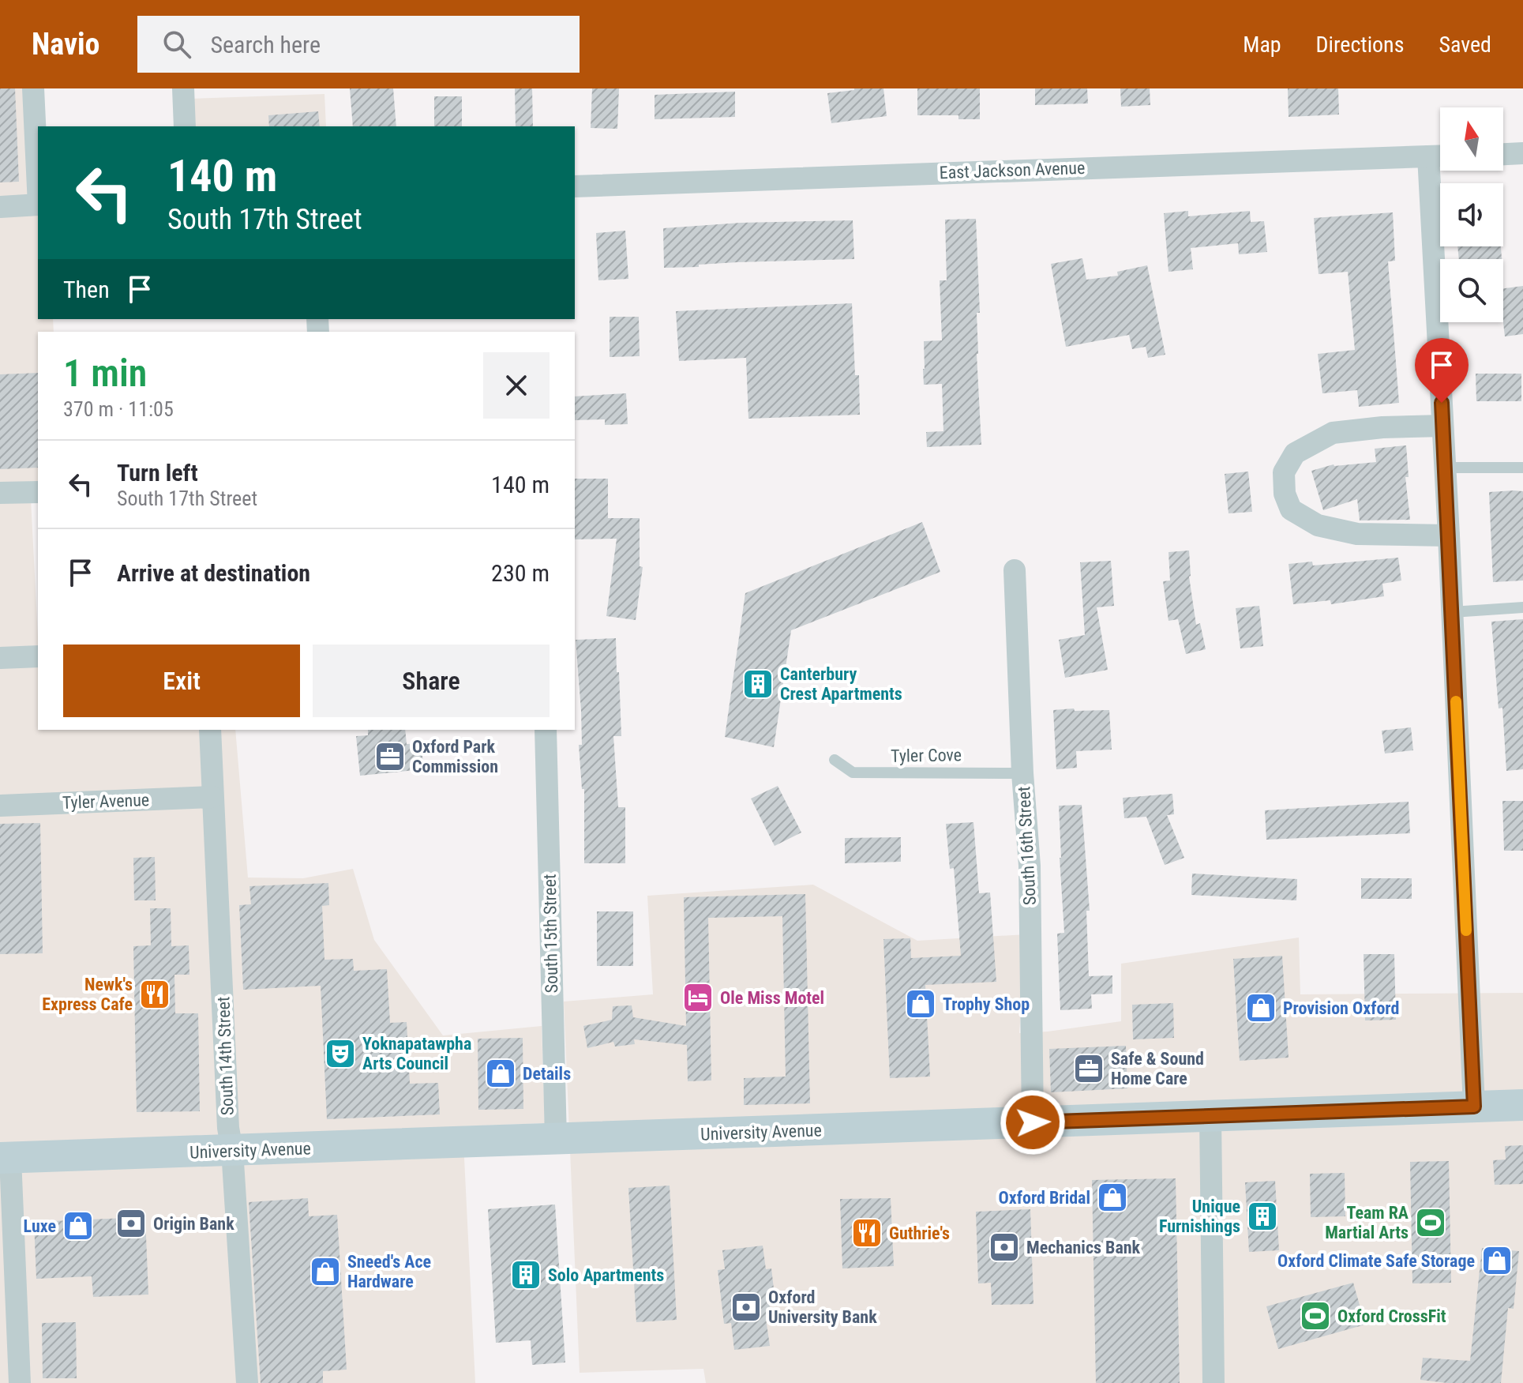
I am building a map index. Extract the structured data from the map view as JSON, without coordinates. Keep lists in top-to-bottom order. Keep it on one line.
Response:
{"streets":{"main road":["University Avenue"],"street":["East Jackson Avenue","Tyler Avenue","South 16th Street","South 15th Street","South 14th Street"],"lane":["Tyler Cove"]},"crossings":[["Tyler Cove","South 16th Street"],["Tyler Avenue","South 14th Street"],["South 16th Street","University Avenue"],["South 15th Street","University Avenue"],["South 14th Street","University Avenue"]],"places":{"building":["Canterbury Crest Apartments","Unique Furnishings","Solo Apartments"],"office":["Oxford Park Commission","Safe & Sound Home Care"],"restaurant":["Newk's Express Cafe","Guthrie's"],"hotel":["Ole Miss Motel"],"shop":["Trophy Shop","Provision Oxford","Details","Oxford Bridal","Luxe","Oxford Climate Safe Storage","Sneed's Ace Hardware"],"theatre":["Yoknapatawpha Arts Council"],"sports":["Team RA Martial Arts","Oxford CrossFit"],"bank":["Origin Bank","Mechanics Bank","Oxford University Bank"]},"north":"top","page":{"header":"Navio","search":"Search here","nav":["Map","Directions","Saved"],"turn":["140 m","South 17th Street"],"then":"Then","heading":["1 min","370 m · 11:05"],"list":[{"name":"Turn left","note":"South 17th Street","value":"140 m"},{"name":"Arrive at destination","value":"230 m"}],"buttons":["Exit","Share"]}}
